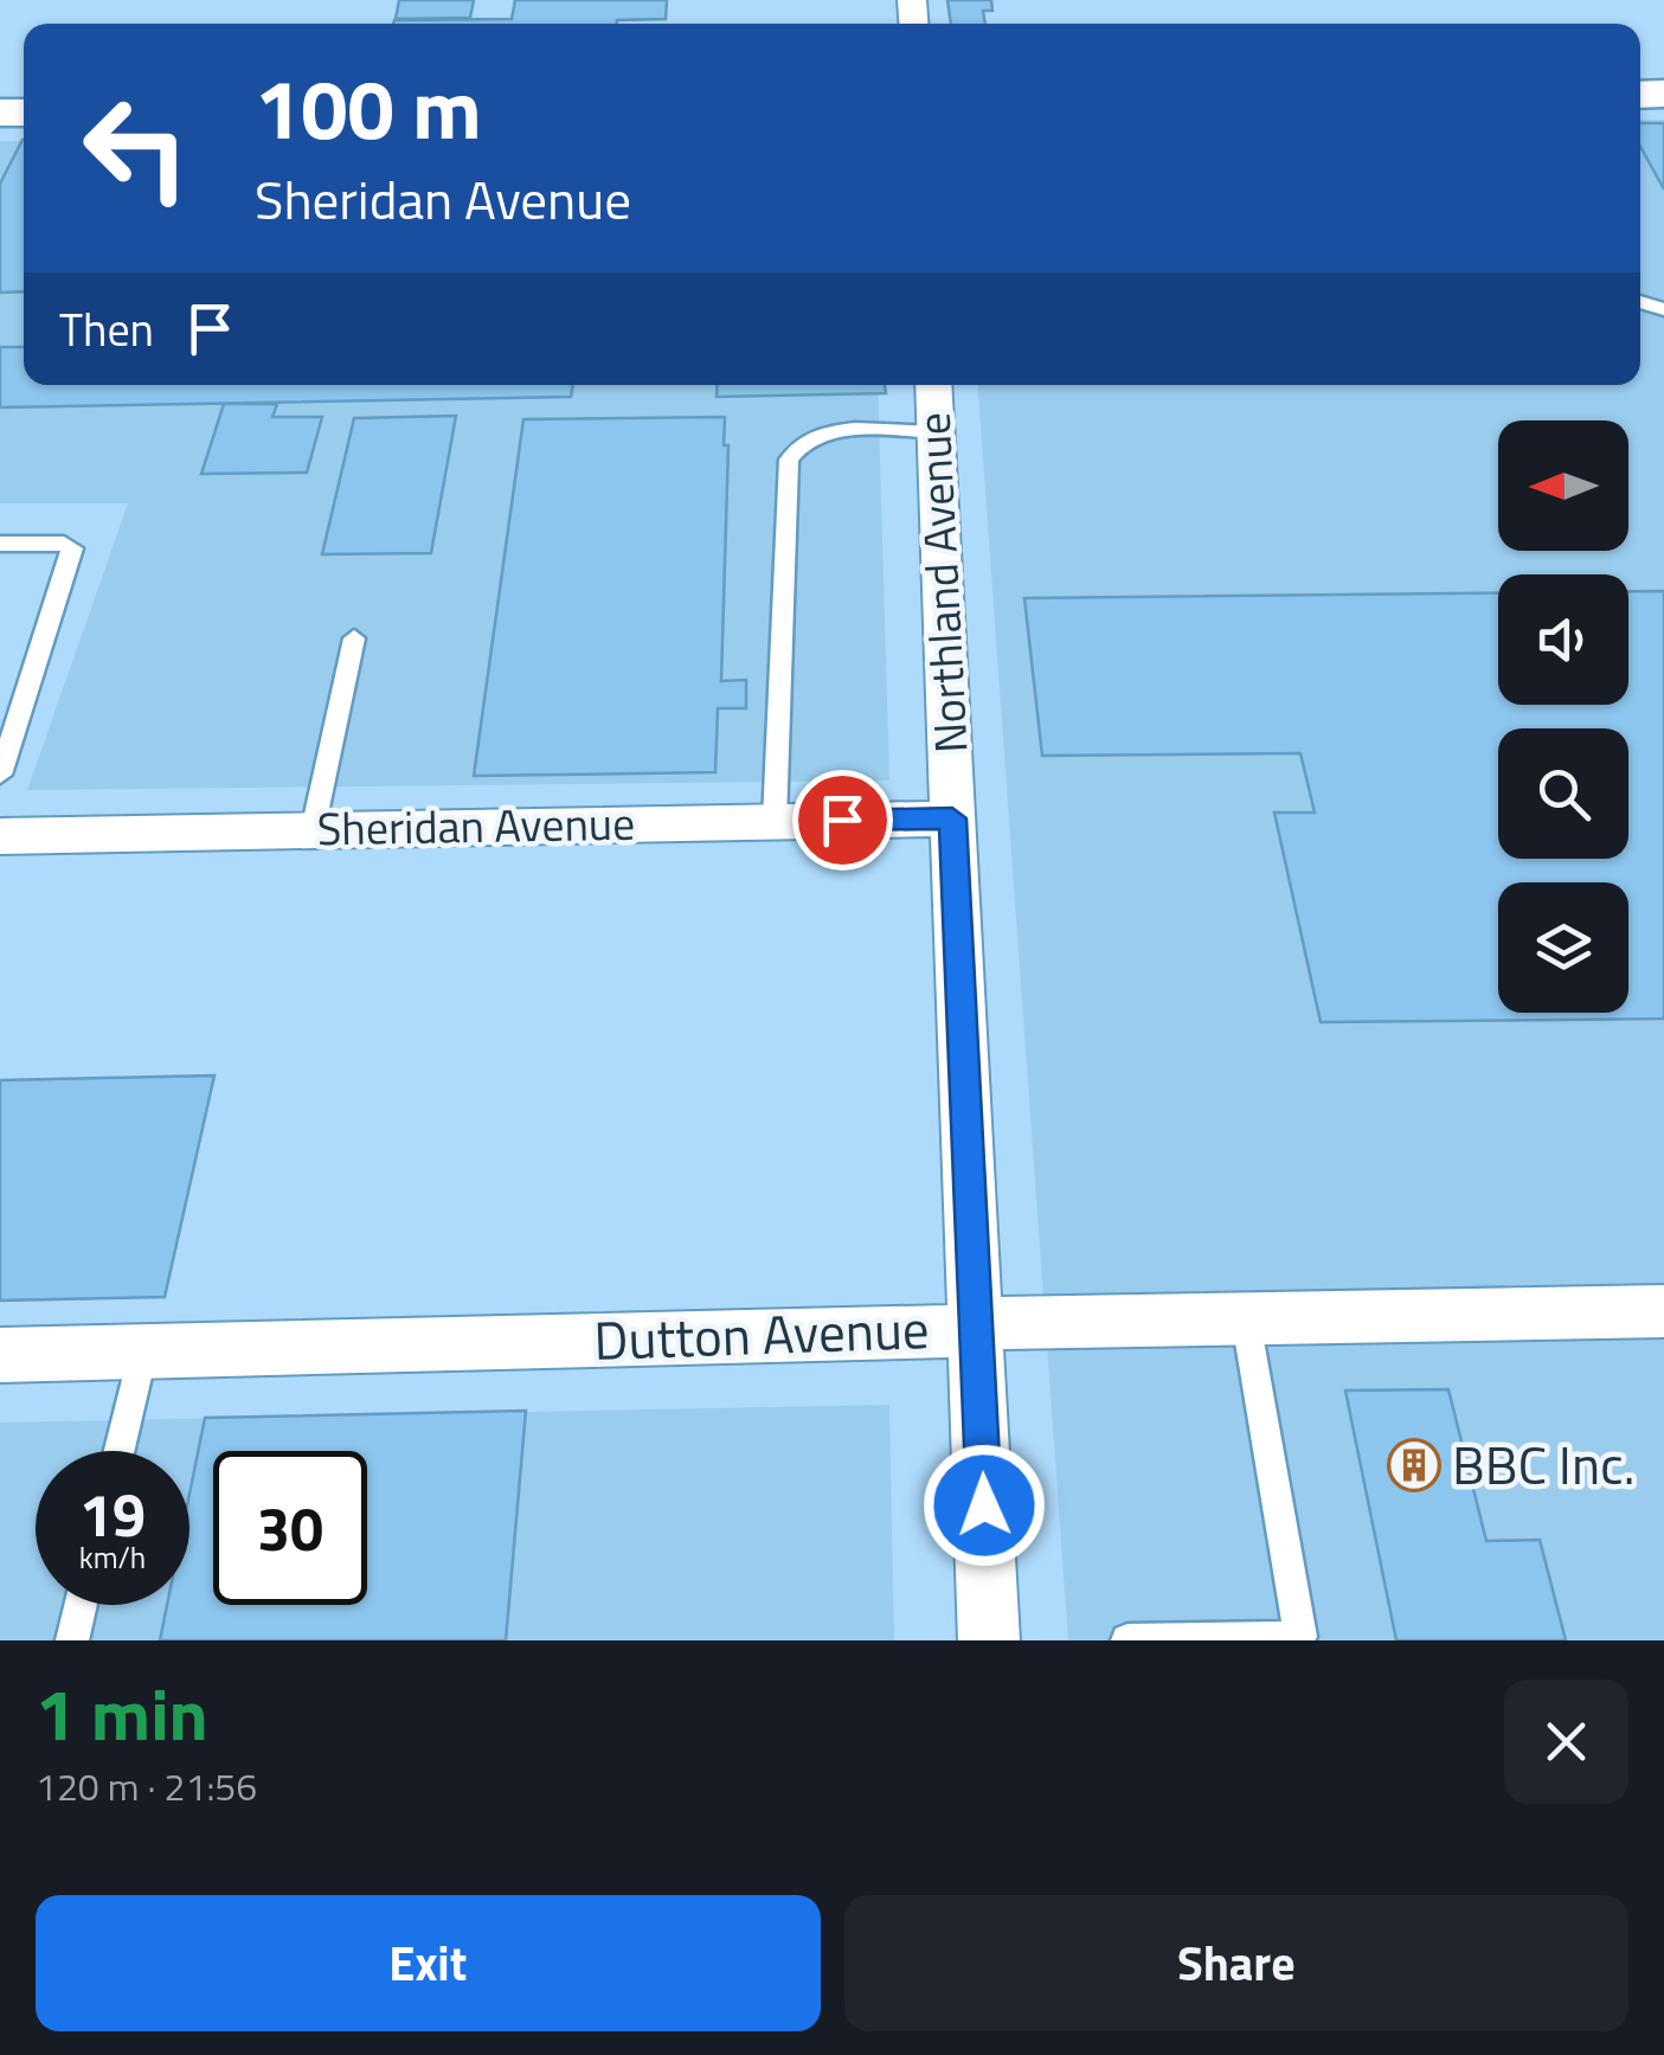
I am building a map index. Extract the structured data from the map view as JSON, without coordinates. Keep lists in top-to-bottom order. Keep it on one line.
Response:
{"streets":{"street":["Northland Avenue","Sheridan Avenue","Dutton Avenue"]},"crossings":[["Northland Avenue","Sheridan Avenue"],["Northland Avenue","Dutton Avenue"]],"places":{"building":["BBC Inc."]},"north":"left","page":{"turn":["100 m","Sheridan Avenue"],"then":"Then","speed":"19 km/h","limit":"30","heading":["1 min","120 m · 21:56"],"buttons":["Exit","Share"]}}
